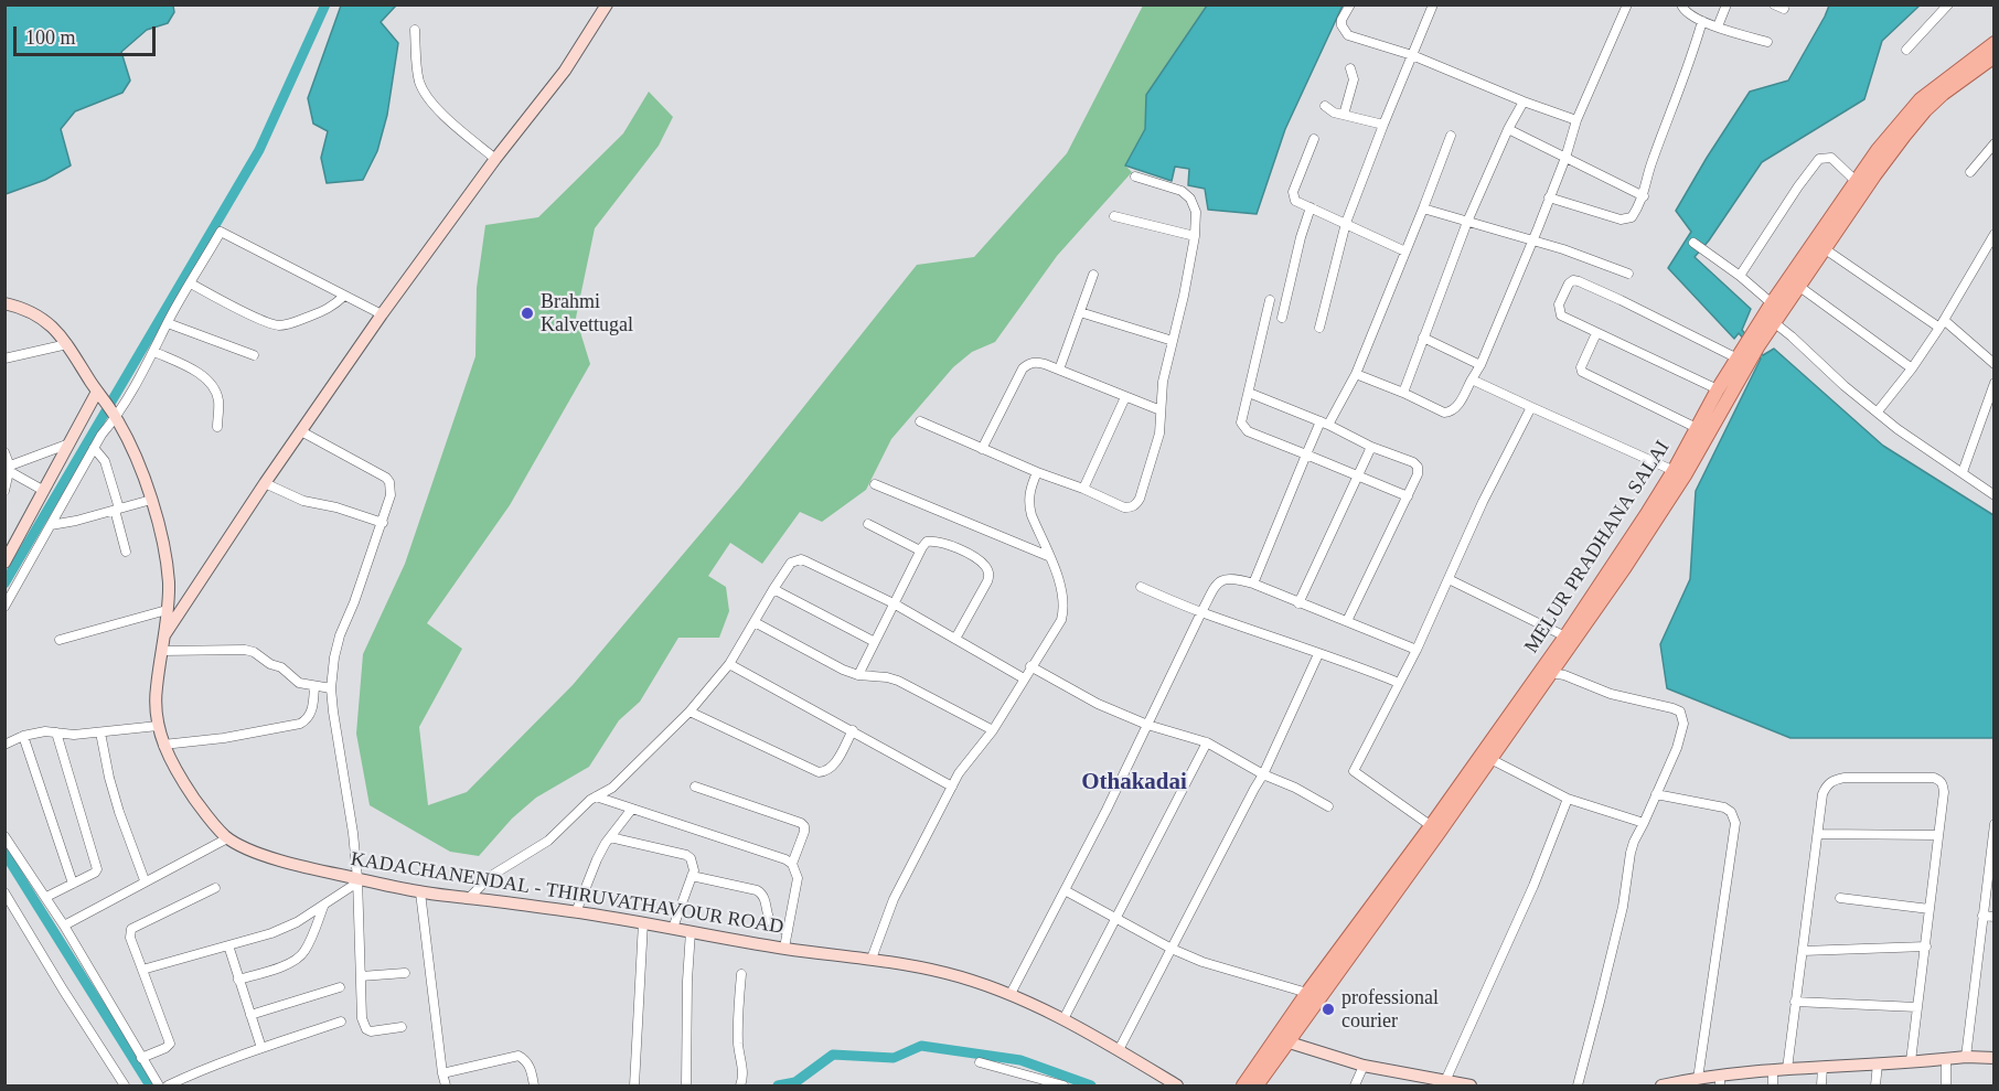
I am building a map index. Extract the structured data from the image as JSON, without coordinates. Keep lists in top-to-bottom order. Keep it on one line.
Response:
{"streets":{"main road":["MELUR PRADHANA SALAI","KADACHANENDAL - THIRUVATHAVOUR ROAD"]},"districts":["Othakadai"],"places":["Brahmi Kalvettugal","professional courier"],"scale_bar":"100 m"}
